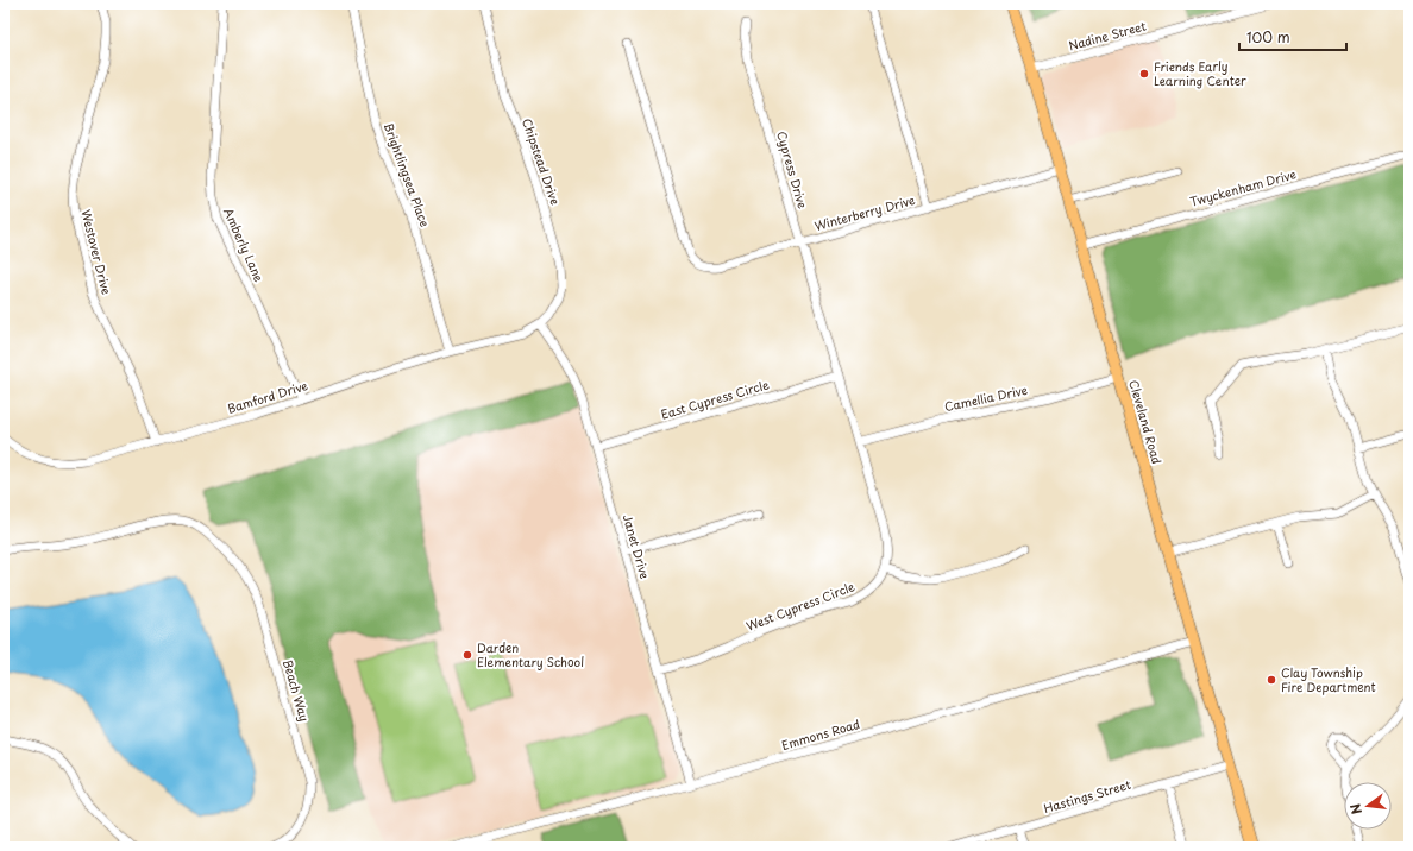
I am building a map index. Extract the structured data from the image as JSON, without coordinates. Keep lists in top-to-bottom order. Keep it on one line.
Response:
{"streets":{"main road":["Cleveland Road"],"street":["Nadine Street","Chipstead Drive","Cypress Drive","Brightlingsea Place","Twyckenham Drive","Winterberry Drive","Amberly Lane","Westover Drive","Bamford Drive","Camellia Drive","East Cypress Circle","Janet Drive","West Cypress Circle","Beach Way","Emmons Road","Hastings Street"]},"crossings":[["Nadine Street","Cleveland Road"],["Chipstead Drive","Bamford Drive"],["Chipstead Drive","Janet Drive"],["Cypress Drive","Winterberry Drive"],["Cypress Drive","Camellia Drive"],["Cypress Drive","East Cypress Circle"],["Cypress Drive","West Cypress Circle"],["Brightlingsea Place","Bamford Drive"],["Twyckenham Drive","Cleveland Road"],["Winterberry Drive","Cleveland Road"],["Amberly Lane","Bamford Drive"],["Westover Drive","Bamford Drive"],["Bamford Drive","Janet Drive"],["Camellia Drive","Cleveland Road"],["East Cypress Circle","Janet Drive"],["Cleveland Road","Emmons Road"],["Cleveland Road","Hastings Street"],["Janet Drive","West Cypress Circle"],["Janet Drive","Emmons Road"]],"places":["Friends Early Learning Center","Darden Elementary School","Clay Township Fire Department"],"scale_bar":"100 m","north":"left"}
